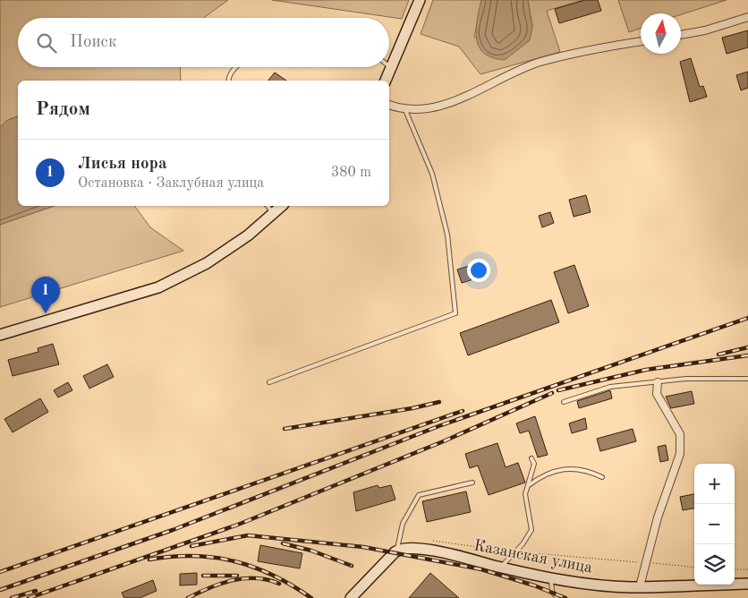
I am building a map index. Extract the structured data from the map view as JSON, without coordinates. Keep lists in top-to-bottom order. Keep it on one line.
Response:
{"streets":{"main road":["Казанская улица"]},"north":"top","page":{"search":"Поиск","heading":"Рядом","list":[{"mark":"1","name":"Лисья нора","note":"Остановка · Заклубная улица","value":"380 m"}],"pins":"1","map_buttons":["+","−"]}}
